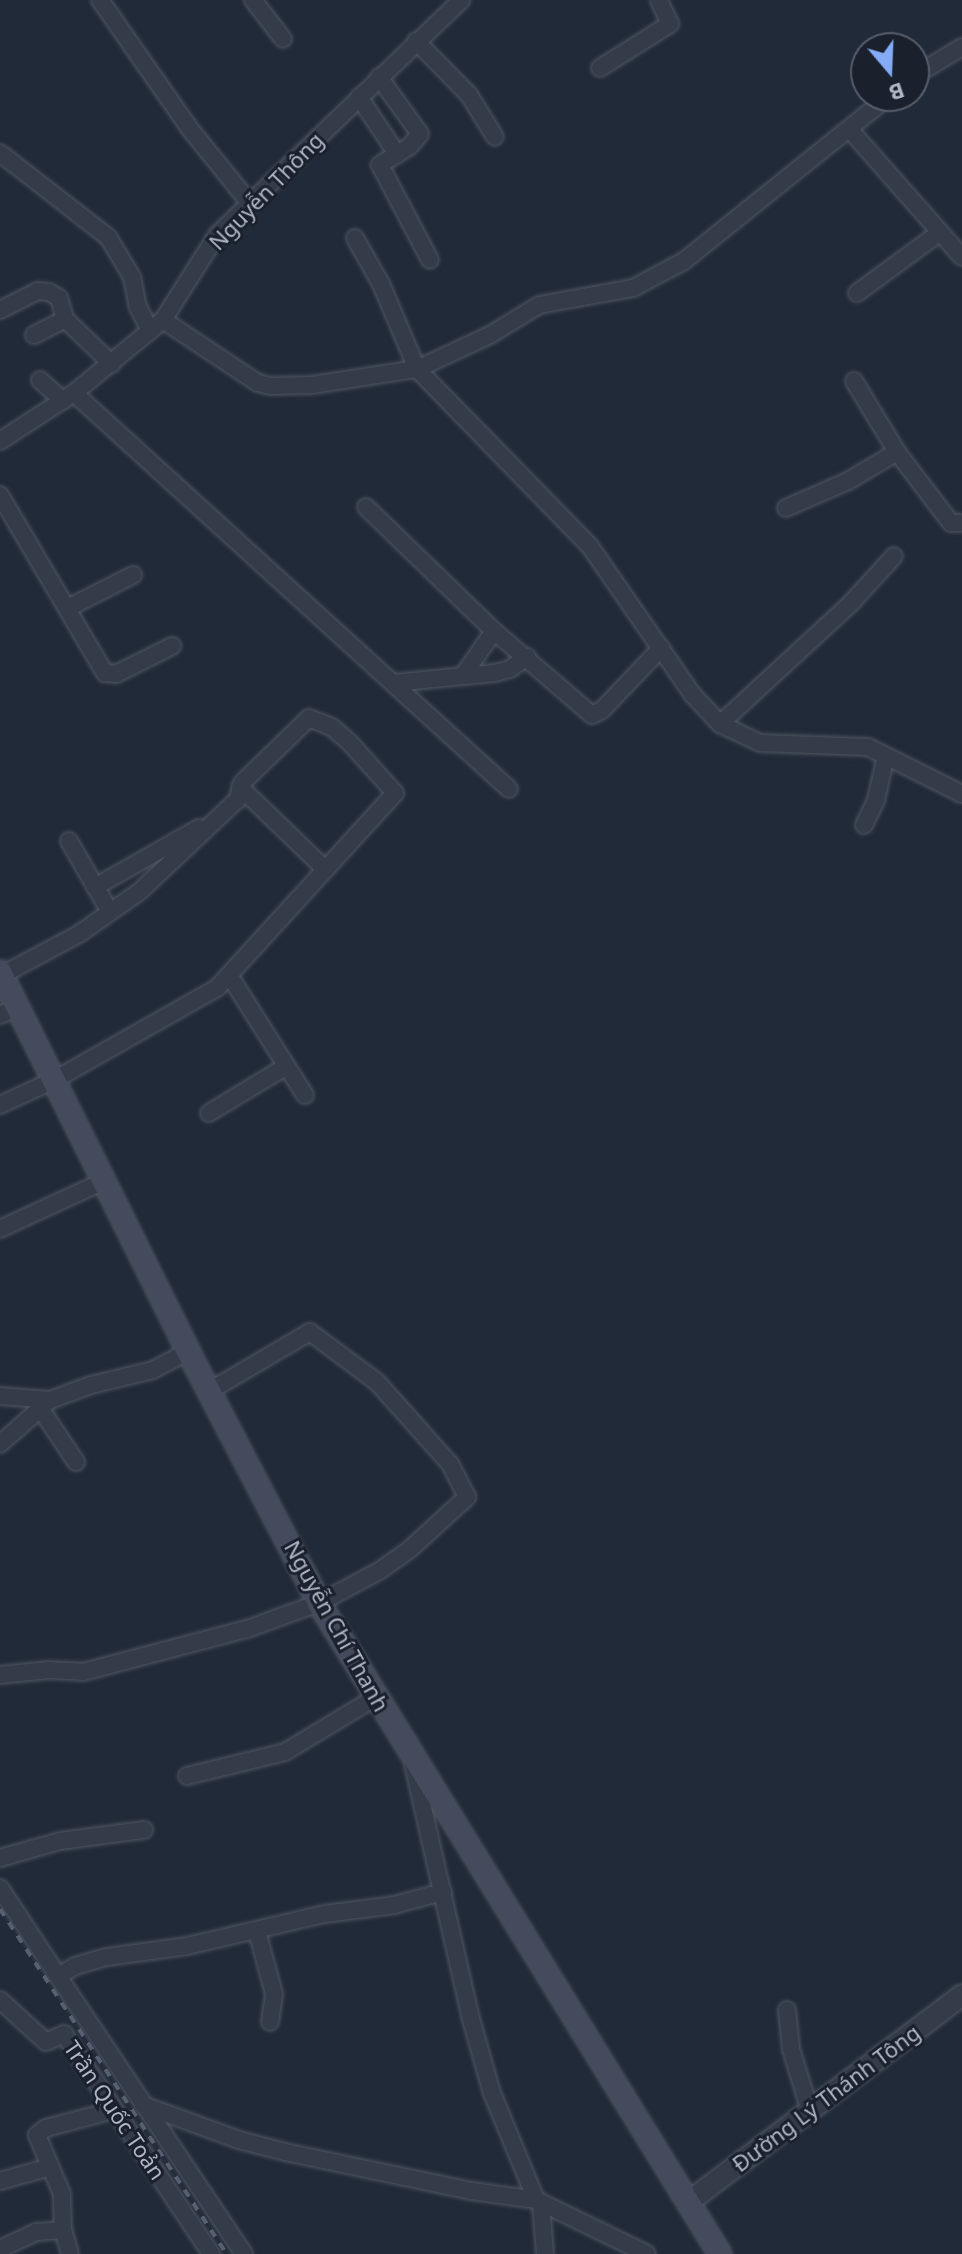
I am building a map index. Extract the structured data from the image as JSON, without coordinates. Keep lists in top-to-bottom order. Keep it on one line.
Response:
{"streets":{"main road":["Nguyễn Chí Thanh"],"street":["Nguyễn Thông","Đường Lý Thánh Tông","Trần Quốc Toản"]},"crossings":[["Nguyễn Chí Thanh","Đường Lý Thánh Tông"]],"north":"bottom"}
